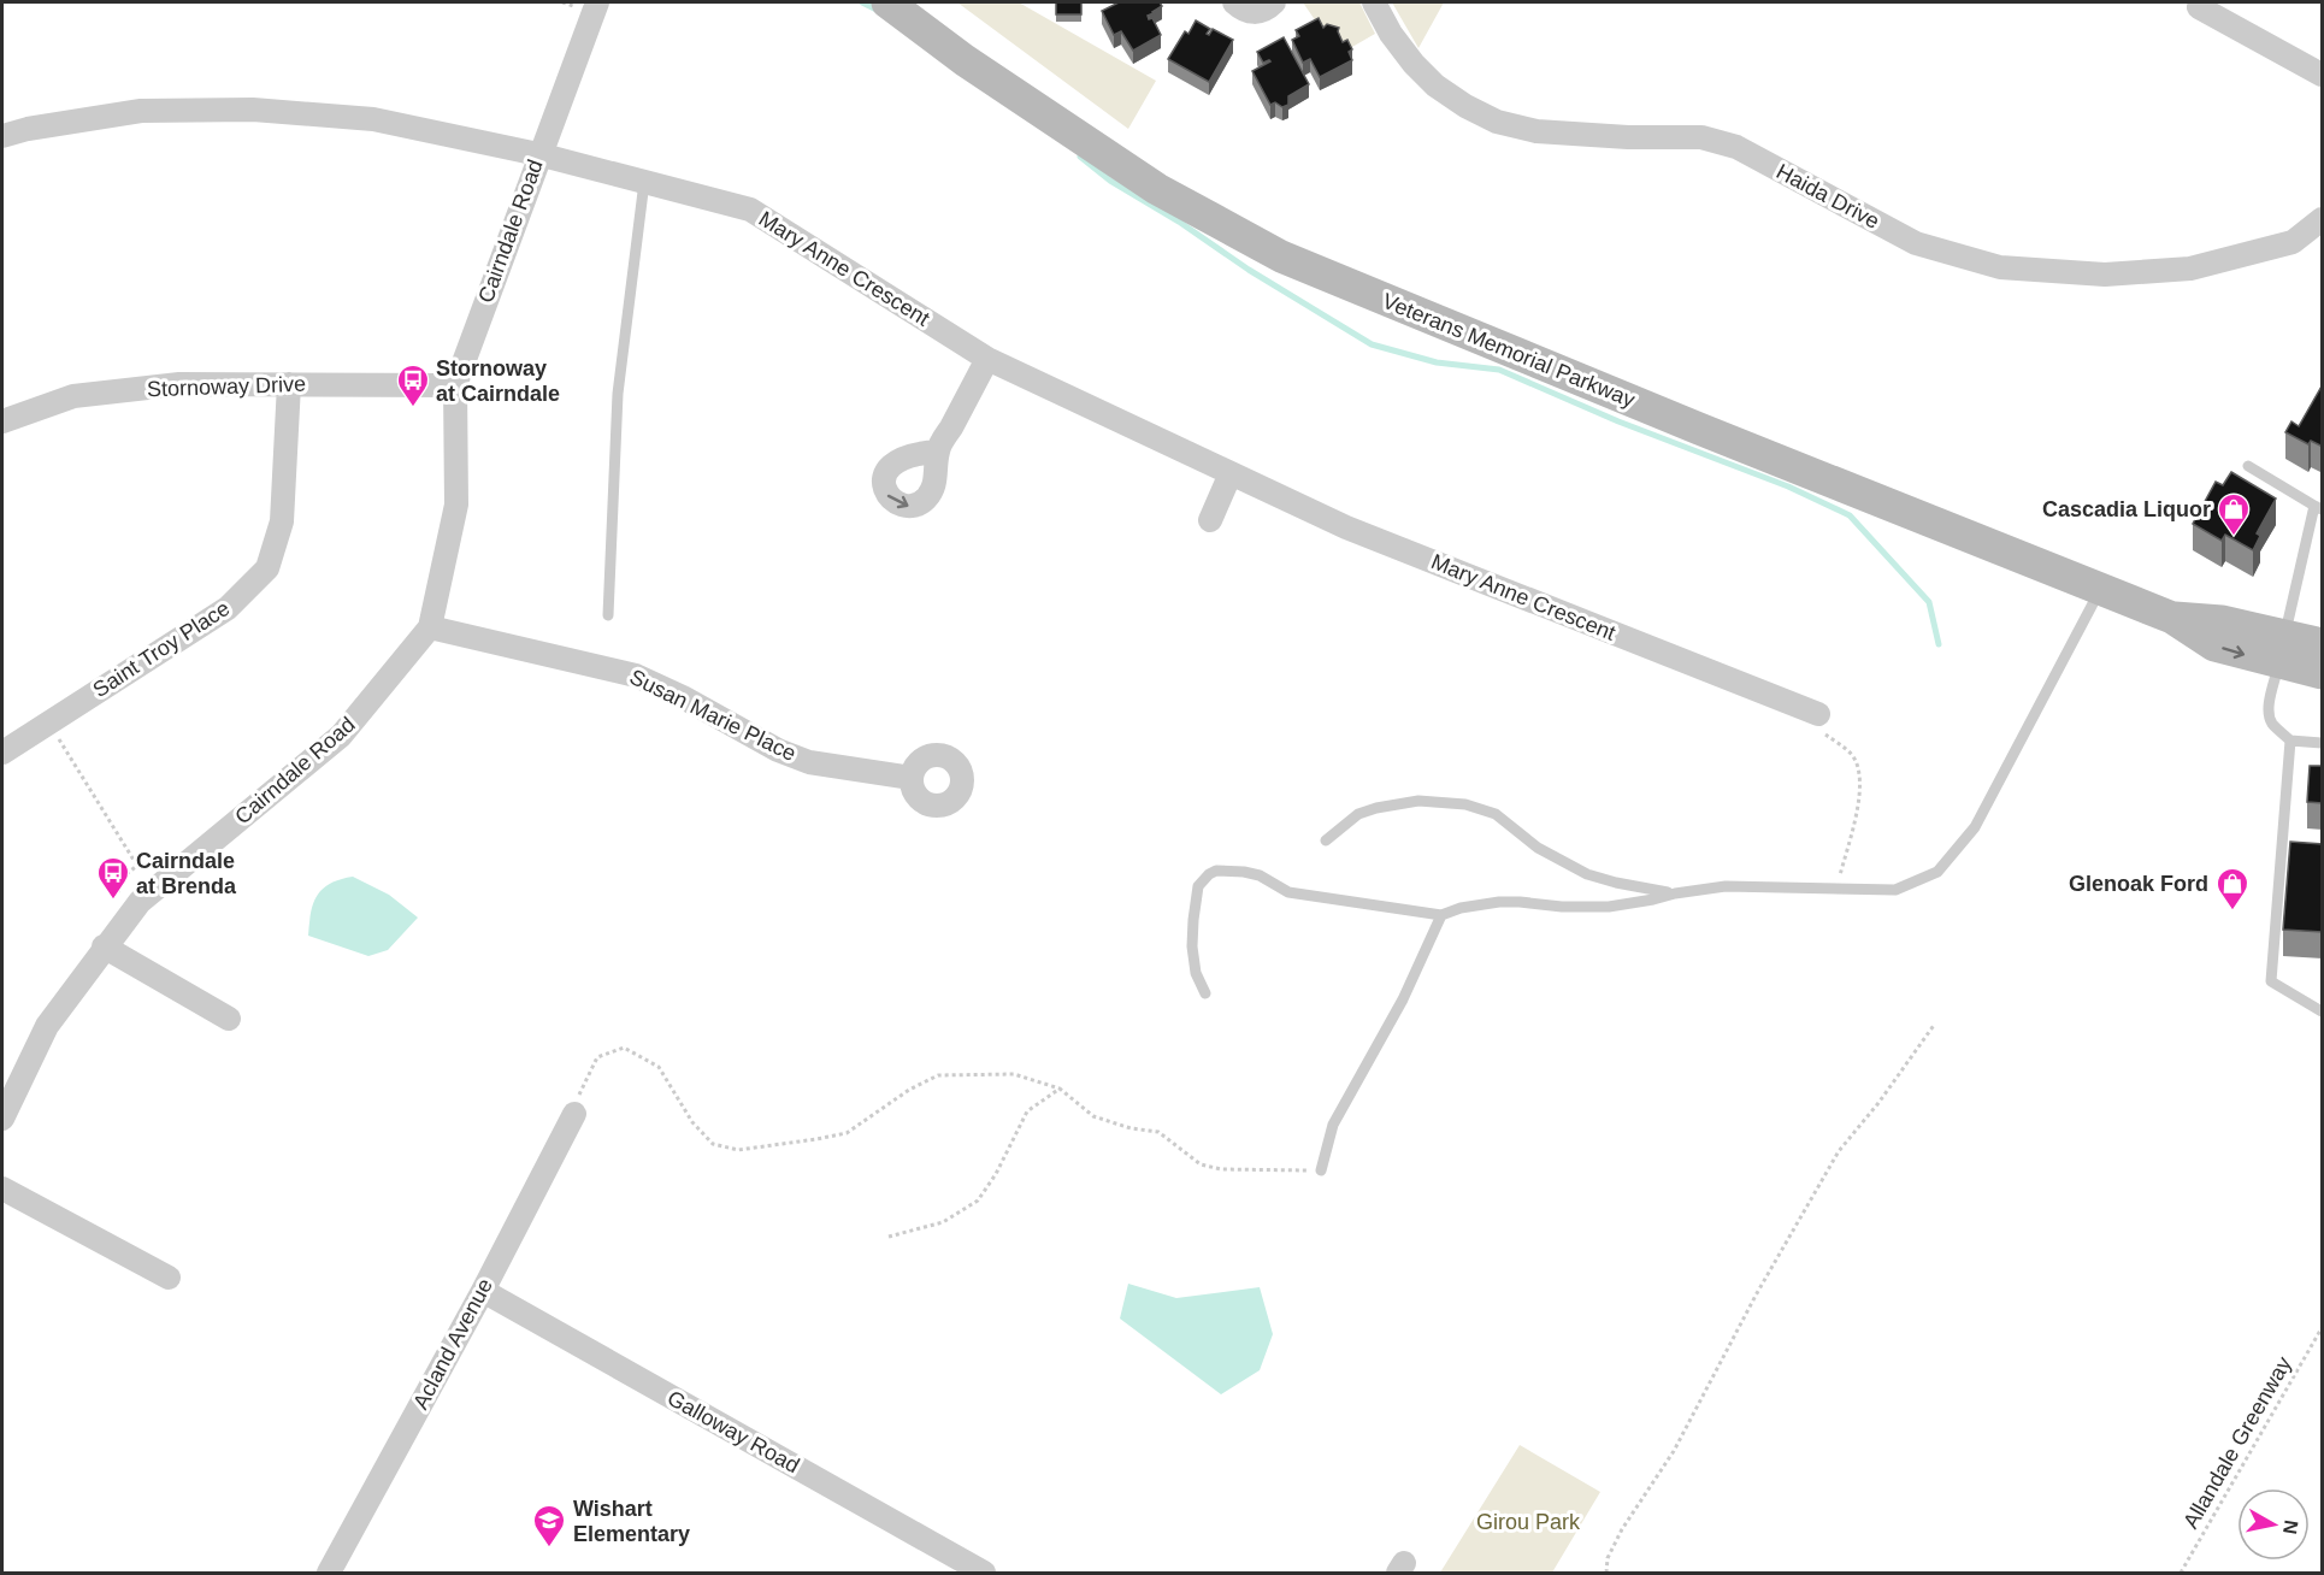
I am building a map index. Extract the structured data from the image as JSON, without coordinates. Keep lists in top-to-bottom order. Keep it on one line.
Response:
{"streets":{"main road":["Veterans Memorial Parkway"],"street":["Haida Drive","Cairndale Road","Mary Anne Crescent","Stornoway Drive","Saint Troy Place","Susan Marie Place","Acland Avenue","Galloway Road"],"path":["Allandale Greenway"]},"crossings":[["Cairndale Road","Mary Anne Crescent"],["Cairndale Road","Stornoway Drive"],["Cairndale Road","Susan Marie Place"],["Stornoway Drive","Saint Troy Place"],["Acland Avenue","Galloway Road"]],"parks":["Girou Park"],"places":{"bus stop":["Stornoway at Cairndale","Cairndale at Brenda"],"shop":["Cascadia Liquor","Glenoak Ford"],"school or university":["Wishart Elementary"]},"north":"right"}
